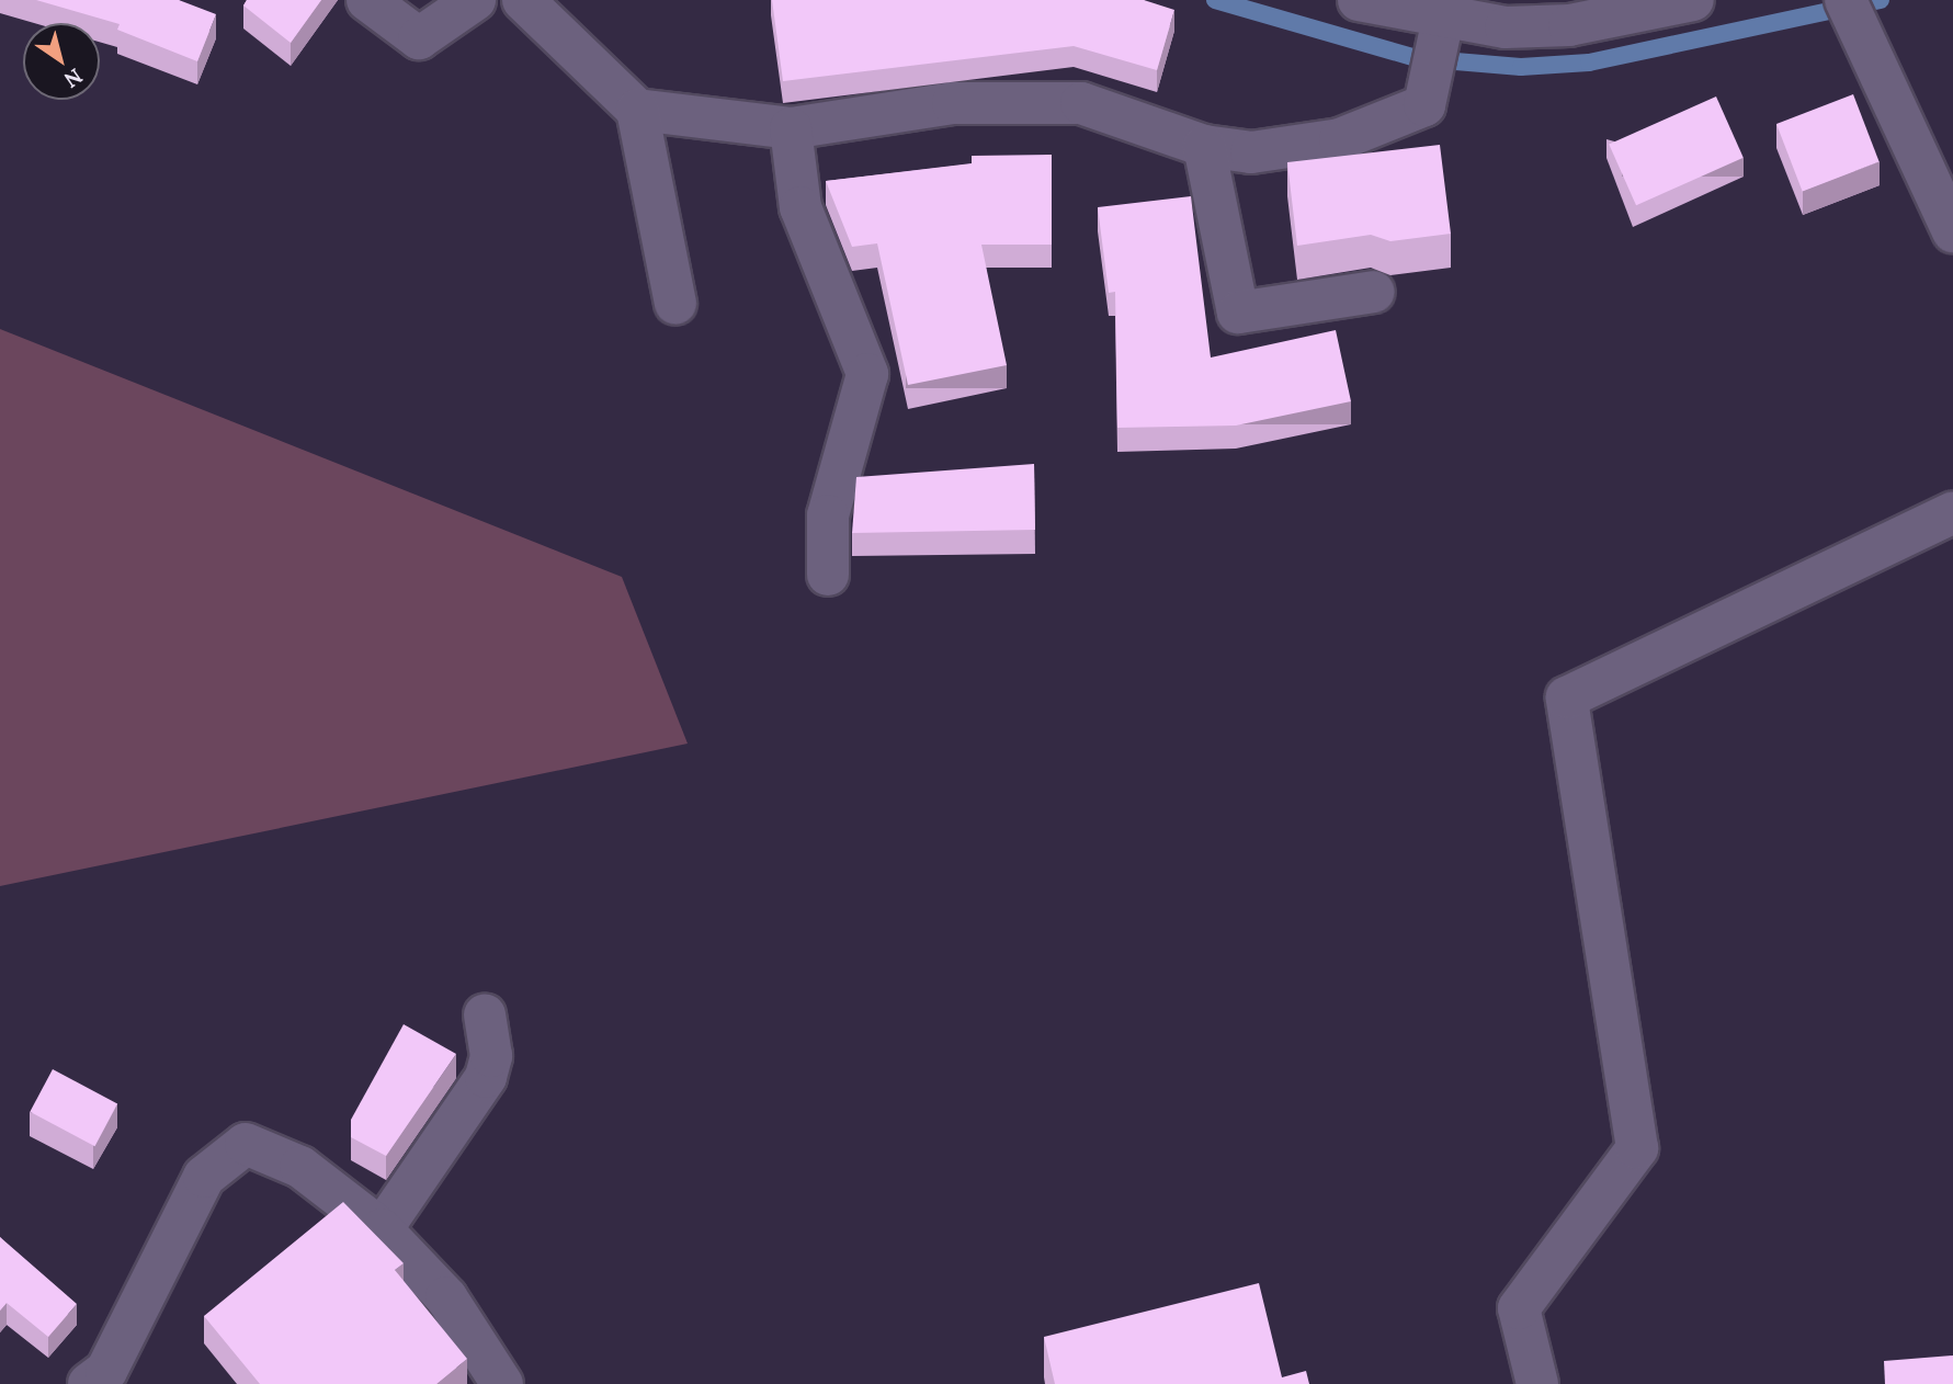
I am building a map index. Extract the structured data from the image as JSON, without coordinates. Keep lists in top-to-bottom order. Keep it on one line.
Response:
{"north":"bottom right"}
